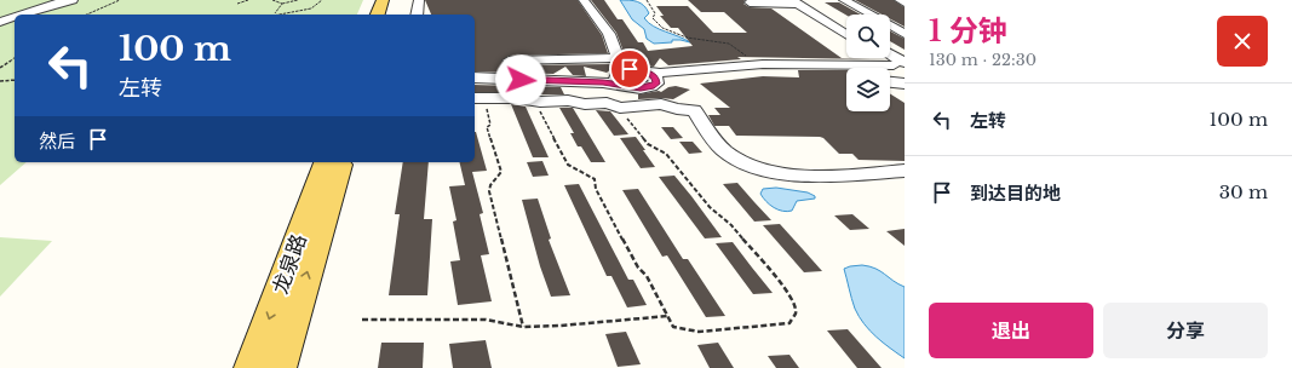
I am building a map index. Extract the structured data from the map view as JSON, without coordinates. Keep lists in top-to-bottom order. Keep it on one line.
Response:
{"streets":{"main road":["龙泉路"]},"page":{"heading":["1 分钟","130 m · 22:30"],"turn":["100 m","左转"],"list":[{"name":"左转","value":"100 m"},{"name":"到达目的地","value":"30 m"}],"then":"然后","buttons":["退出","分享"]}}
